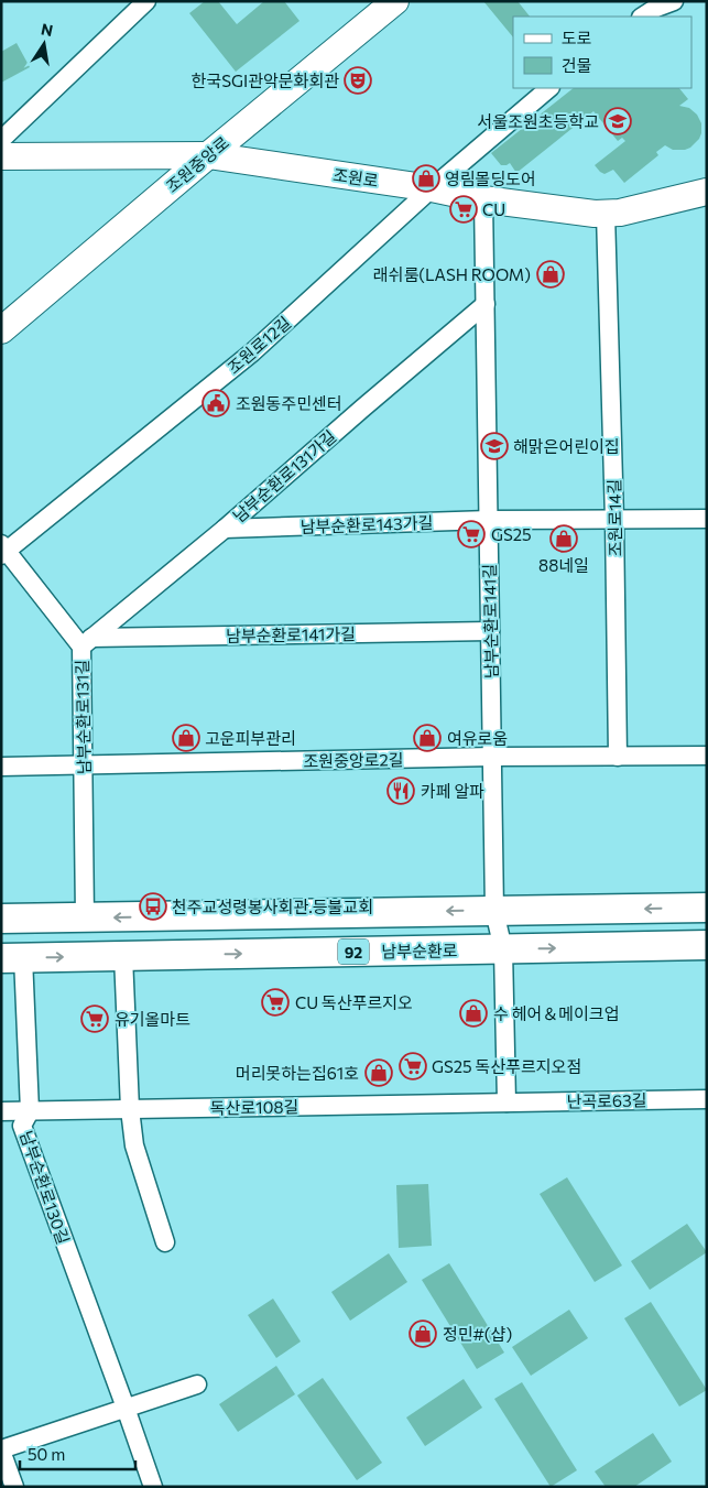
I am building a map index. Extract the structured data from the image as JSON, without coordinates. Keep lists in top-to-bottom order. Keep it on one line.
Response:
{"streets":{"main road":["남부순환로","92"],"street":["조원중앙로","조원로","조원로12길","남부순환로131가길","조원로14길","남부순환로143가길","남부순환로141길","남부순환로141가길","남부순환로131길","조원중앙로2길","난곡로63길","독산로108길","남부순환로130길"]},"crossings":[["조원중앙로","조원로"],["조원로","조원로12길"],["조원로","조원로14길"],["조원로","남부순환로141길"],["조원로12길","남부순환로131길"],["남부순환로131가길","남부순환로143가길"],["남부순환로131가길","남부순환로141길"],["남부순환로131가길","남부순환로141가길"],["남부순환로131가길","남부순환로131길"],["조원로14길","남부순환로143가길"],["조원로14길","조원중앙로2길"],["남부순환로143가길","남부순환로141길"],["남부순환로141길","남부순환로141가길"],["남부순환로141길","조원중앙로2길"],["남부순환로141길","남부순환로"],["남부순환로141길","난곡로63길"],["남부순환로141길","독산로108길"],["남부순환로141가길","남부순환로131길"],["남부순환로131길","조원중앙로2길"],["남부순환로","남부순환로130길"],["난곡로63길","독산로108길"],["독산로108길","남부순환로130길"]],"places":{"theatre":["한국SGI관악문화회관"],"school or university":["서울조원초등학교","해맑은어린이집"],"shop":["영림몰딩도어","래쉬룸(LASH ROOM)","88네일","고운피부관리","여유로움","수 헤어＆메이크업","머리못하는집61호","정민#(샵)"],"supermarket":["CU","GS25","CU 독산푸르지오","유기올마트","GS25 독산푸르지오점"],"public building":["조원동주민센터"],"restaurant":["카페 알파"],"bus stop":["천주교성령봉사회관.등불교회"]},"legend":["도로","건물"],"scale_bar":"50 m","north":"top"}
